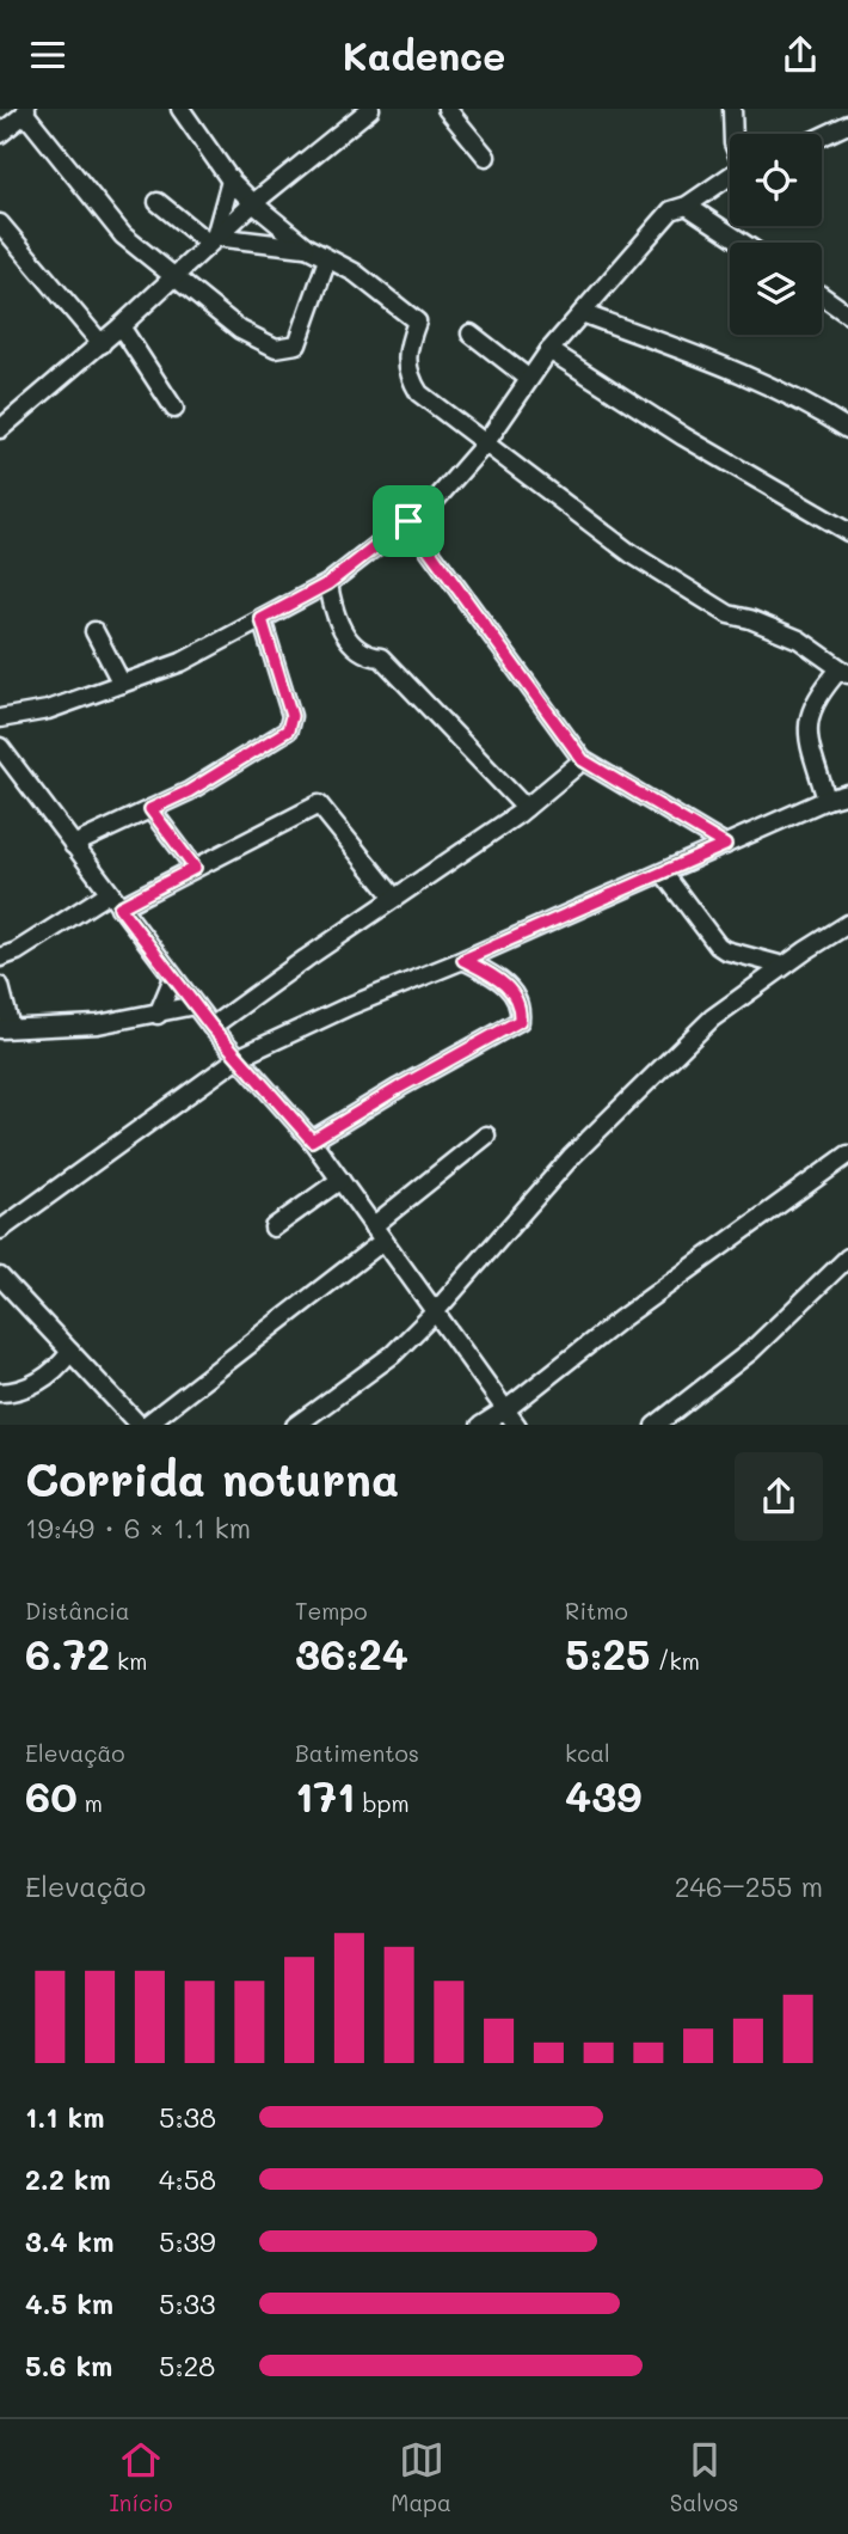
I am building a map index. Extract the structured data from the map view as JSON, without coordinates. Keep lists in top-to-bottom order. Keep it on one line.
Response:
{"page":{"header":"Kadence","heading":["Corrida noturna","19:49 · 6 × 1.1 km"],"stats":[["Distância","6.72 km"],["Tempo","36:24"],["Ritmo","5:25 /km"],["Elevação","60 m"],["Batimentos","171 bpm"],["kcal","439"]],"chart":["Elevação","246–255 m"],"list":[{"name":"1.1 km","note":"5:38"},{"name":"2.2 km","note":"4:58"},{"name":"3.4 km","note":"5:39"},{"name":"4.5 km","note":"5:33"},{"name":"5.6 km","note":"5:28"}],"tabs":["Início","Mapa","Salvos"]}}
